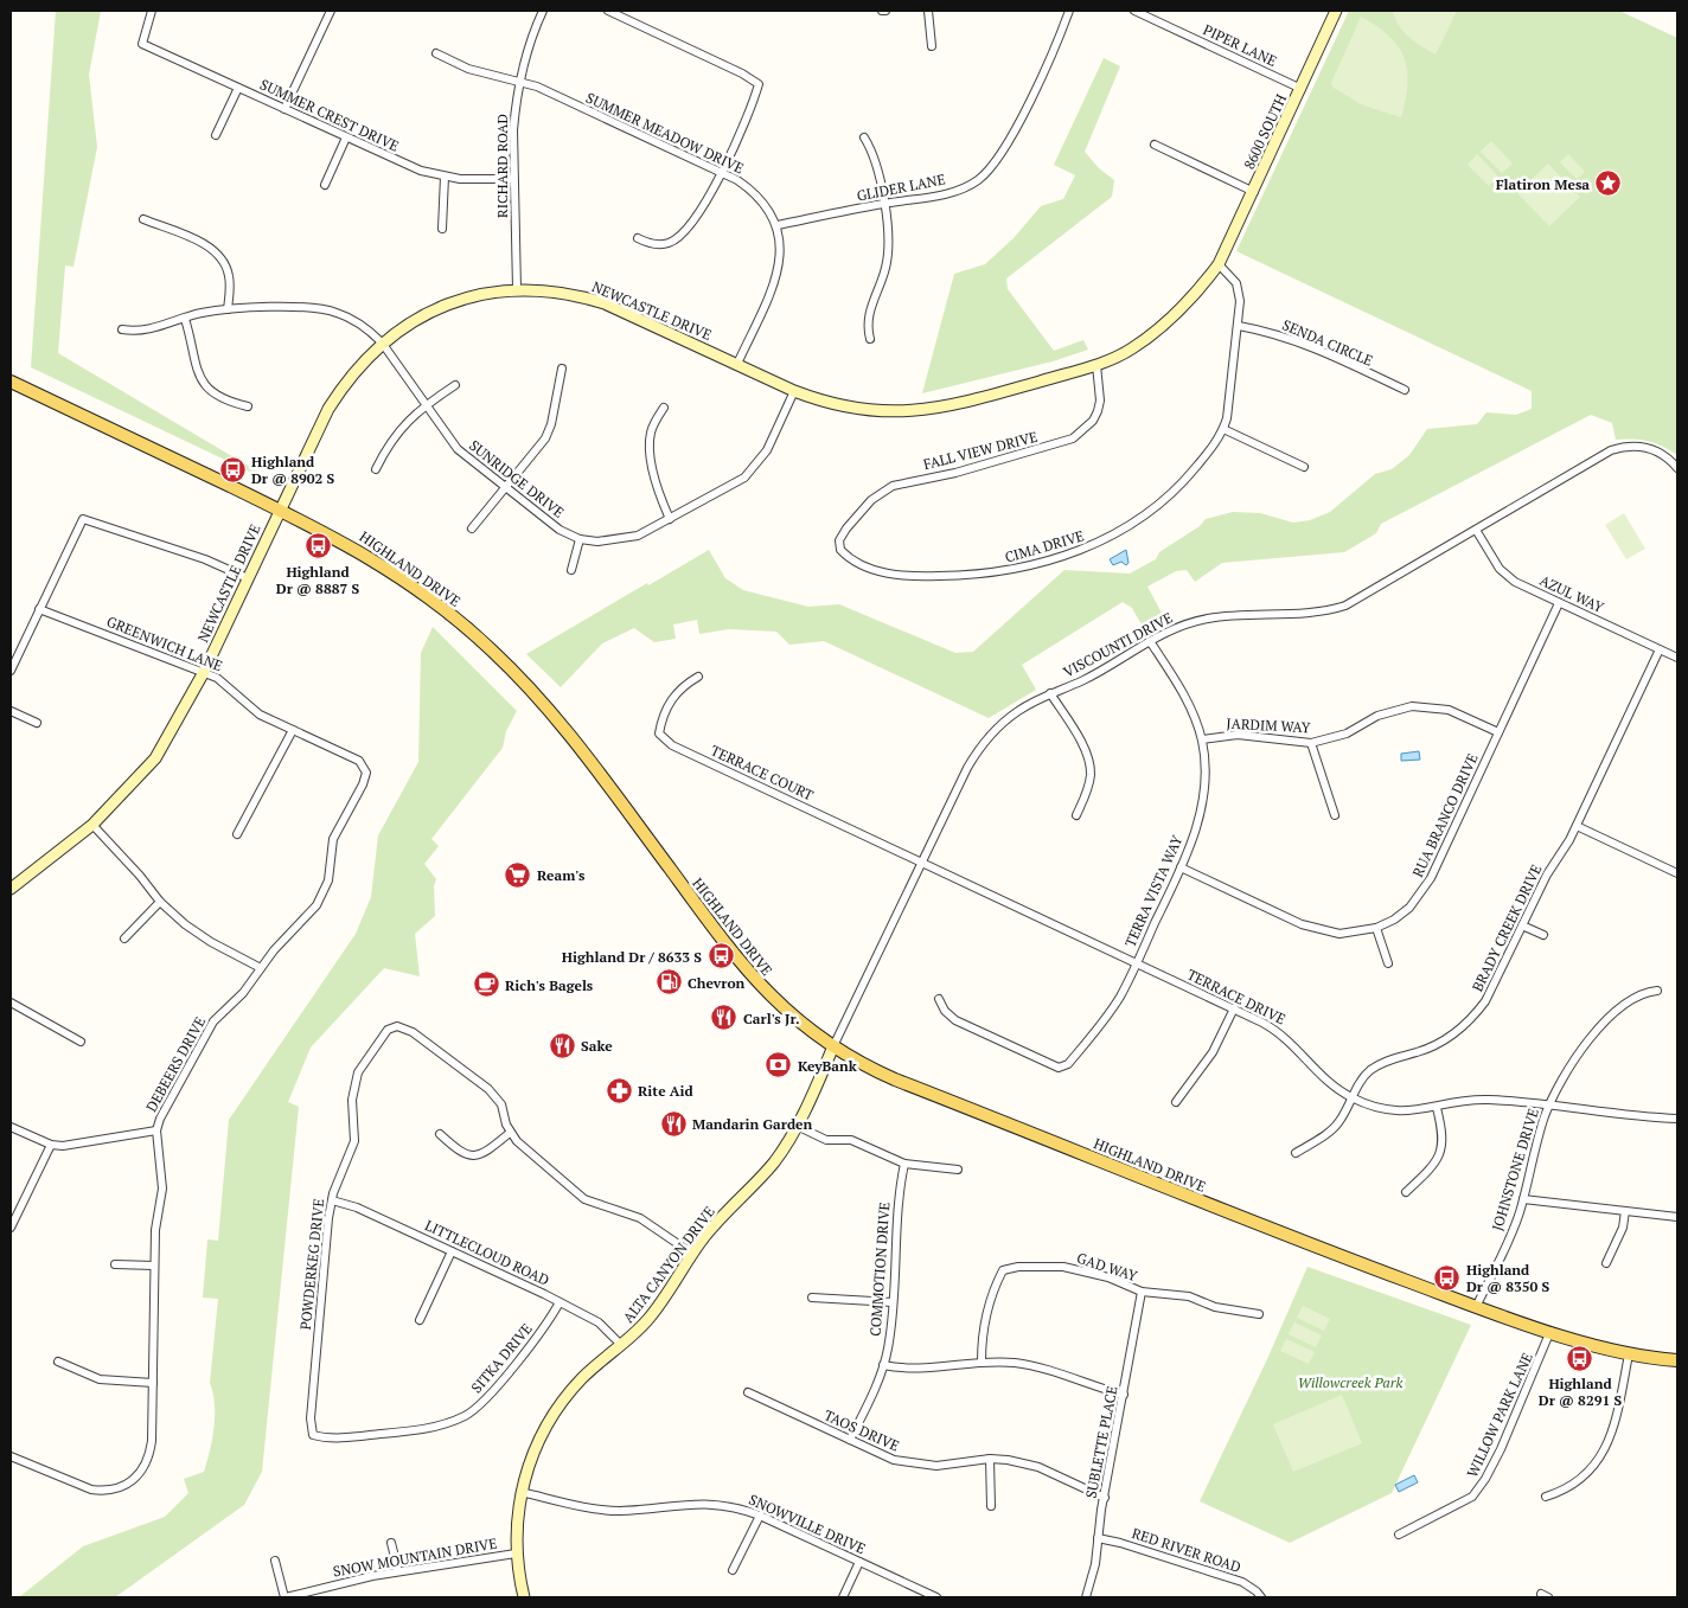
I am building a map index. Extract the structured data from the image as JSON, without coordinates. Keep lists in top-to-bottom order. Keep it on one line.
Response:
{"streets":{"main road":["HIGHLAND DRIVE"],"street":["PIPER LANE","SUMMER CREST DRIVE","8600 SOUTH","SUMMER MEADOW DRIVE","RICHARD ROAD","GLIDER LANE","NEWCASTLE DRIVE","SENDA CIRCLE","FALL VIEW DRIVE","SUNRIDGE DRIVE","CIMA DRIVE","AZUL WAY","GREENWICH LANE","VISCOUNTI DRIVE","JARDIM WAY","TERRACE COURT","RUA BRANCO DRIVE","TERRA VISTA WAY","BRADY CREEK DRIVE","TERRACE DRIVE","DEBEERS DRIVE","JOHNSTONE DRIVE","LITTLECLOUD ROAD","POWDERKEG DRIVE","ALTA CANYON DRIVE","GAD WAY","COMMOTION DRIVE","SITKA DRIVE","WILLOW PARK LANE","TAOS DRIVE","SUBLETTE PLACE","SNOWVILLE DRIVE","RED RIVER ROAD","SNOW MOUNTAIN DRIVE"]},"crossings":[["PIPER LANE","8600 SOUTH"],["SUMMER CREST DRIVE","RICHARD ROAD"],["8600 SOUTH","NEWCASTLE DRIVE"],["8600 SOUTH","CIMA DRIVE"],["SUMMER MEADOW DRIVE","RICHARD ROAD"],["SUMMER MEADOW DRIVE","GLIDER LANE"],["SUMMER MEADOW DRIVE","NEWCASTLE DRIVE"],["RICHARD ROAD","NEWCASTLE DRIVE"],["NEWCASTLE DRIVE","FALL VIEW DRIVE"],["NEWCASTLE DRIVE","SUNRIDGE DRIVE"],["NEWCASTLE DRIVE","CIMA DRIVE"],["NEWCASTLE DRIVE","HIGHLAND DRIVE"],["NEWCASTLE DRIVE","GREENWICH LANE"],["SENDA CIRCLE","CIMA DRIVE"],["FALL VIEW DRIVE","CIMA DRIVE"],["HIGHLAND DRIVE","VISCOUNTI DRIVE"],["HIGHLAND DRIVE","JOHNSTONE DRIVE"],["HIGHLAND DRIVE","ALTA CANYON DRIVE"],["HIGHLAND DRIVE","WILLOW PARK LANE"],["AZUL WAY","VISCOUNTI DRIVE"],["AZUL WAY","RUA BRANCO DRIVE"],["AZUL WAY","BRADY CREEK DRIVE"],["GREENWICH LANE","DEBEERS DRIVE"],["VISCOUNTI DRIVE","TERRACE COURT"],["VISCOUNTI DRIVE","TERRA VISTA WAY"],["VISCOUNTI DRIVE","TERRACE DRIVE"],["VISCOUNTI DRIVE","ALTA CANYON DRIVE"],["JARDIM WAY","RUA BRANCO DRIVE"],["JARDIM WAY","TERRA VISTA WAY"],["TERRACE COURT","TERRACE DRIVE"],["RUA BRANCO DRIVE","TERRA VISTA WAY"],["TERRA VISTA WAY","TERRACE DRIVE"],["BRADY CREEK DRIVE","TERRACE DRIVE"],["TERRACE DRIVE","JOHNSTONE DRIVE"],["LITTLECLOUD ROAD","POWDERKEG DRIVE"],["LITTLECLOUD ROAD","ALTA CANYON DRIVE"],["LITTLECLOUD ROAD","SITKA DRIVE"],["POWDERKEG DRIVE","SITKA DRIVE"],["ALTA CANYON DRIVE","SNOWVILLE DRIVE"],["ALTA CANYON DRIVE","SNOW MOUNTAIN DRIVE"],["GAD WAY","SUBLETTE PLACE"],["COMMOTION DRIVE","TAOS DRIVE"],["TAOS DRIVE","SUBLETTE PLACE"],["SUBLETTE PLACE","RED RIVER ROAD"]],"parks":["Willowcreek Park"],"places":{"place":["Flatiron Mesa"],"bus stop":["Highland Dr @ 8902 S","Highland Dr @ 8887 S","Highland Dr / 8633 S","Highland Dr @ 8350 S","Highland Dr @ 8291 S"],"supermarket":["Ream's"],"fuel station":["Chevron"],"cafe":["Rich's Bagels"],"restaurant":["Carl's Jr.","Sake","Mandarin Garden"],"bank":["KeyBank"],"pharmacy":["Rite Aid"]}}
